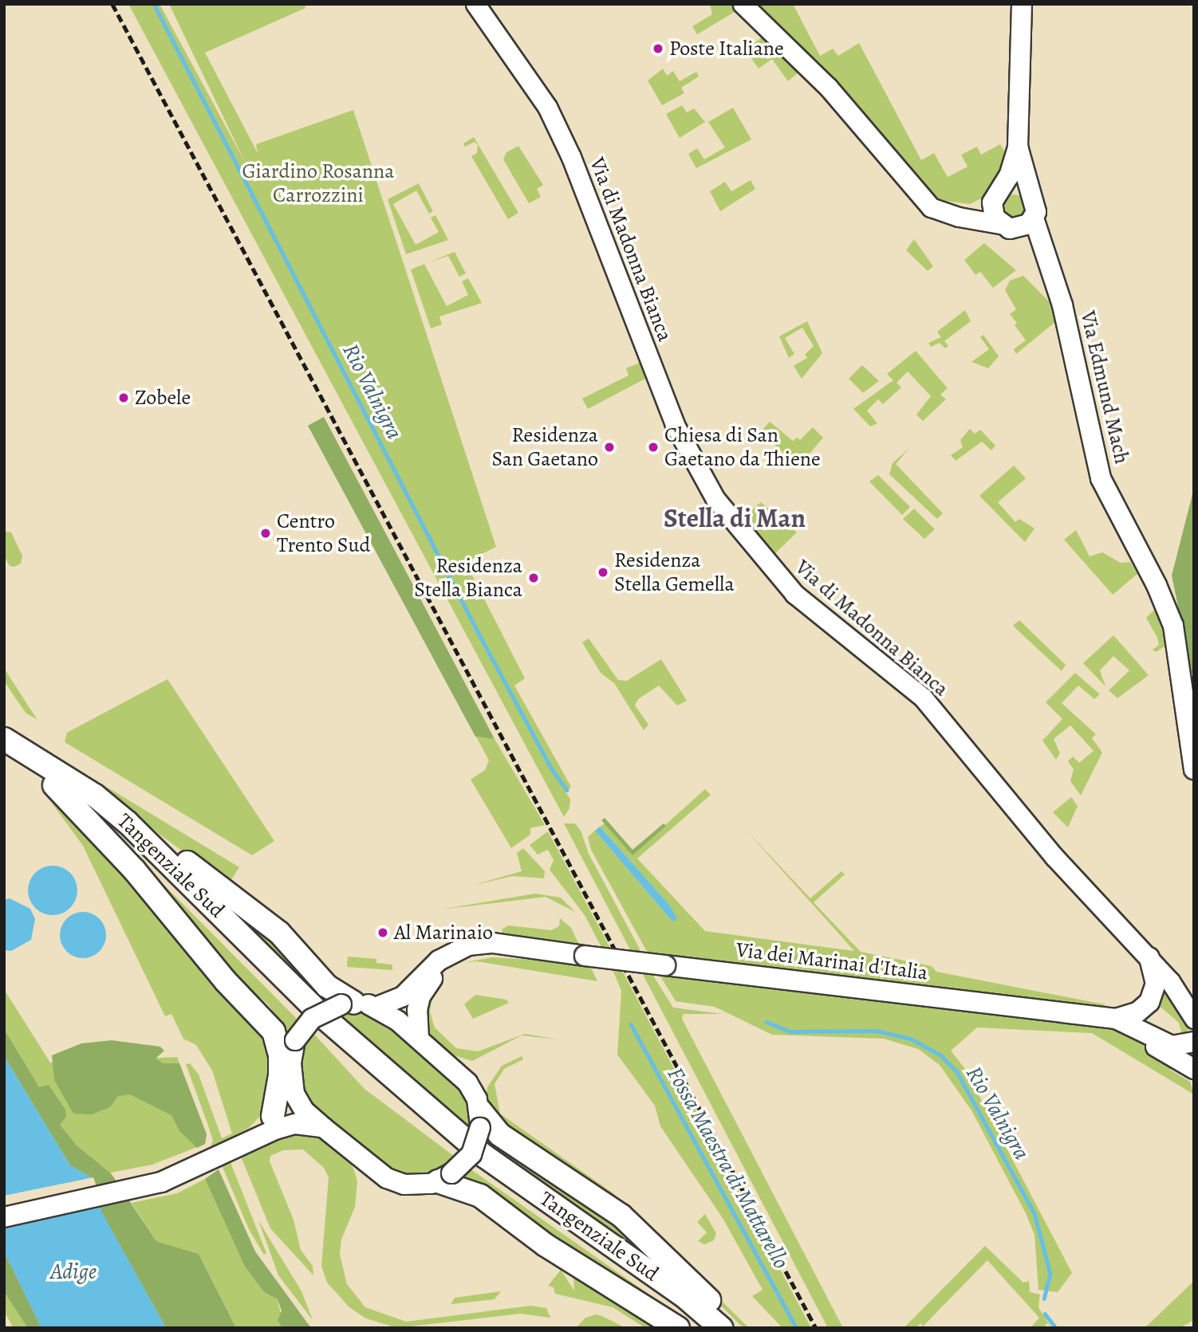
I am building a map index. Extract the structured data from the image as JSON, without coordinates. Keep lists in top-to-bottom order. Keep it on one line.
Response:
{"streets":{"highway":["Tangenziale Sud"],"main road":["Via di Madonna Bianca","Via Edmund Mach","Via dei Marinai d'Italia"]},"districts":["Stella di Man"],"water":["Rio Valnigra","Fossa Maestra di Mattarello","Adige"],"parks":["Giardino Rosanna Carrozzini"],"places":["Poste Italiane","Zobele","Residenza San Gaetano","Chiesa di San Gaetano da Thiene","Centro Trento Sud","Residenza Stella Gemella","Residenza Stella Bianca","Al Marinaio"]}
